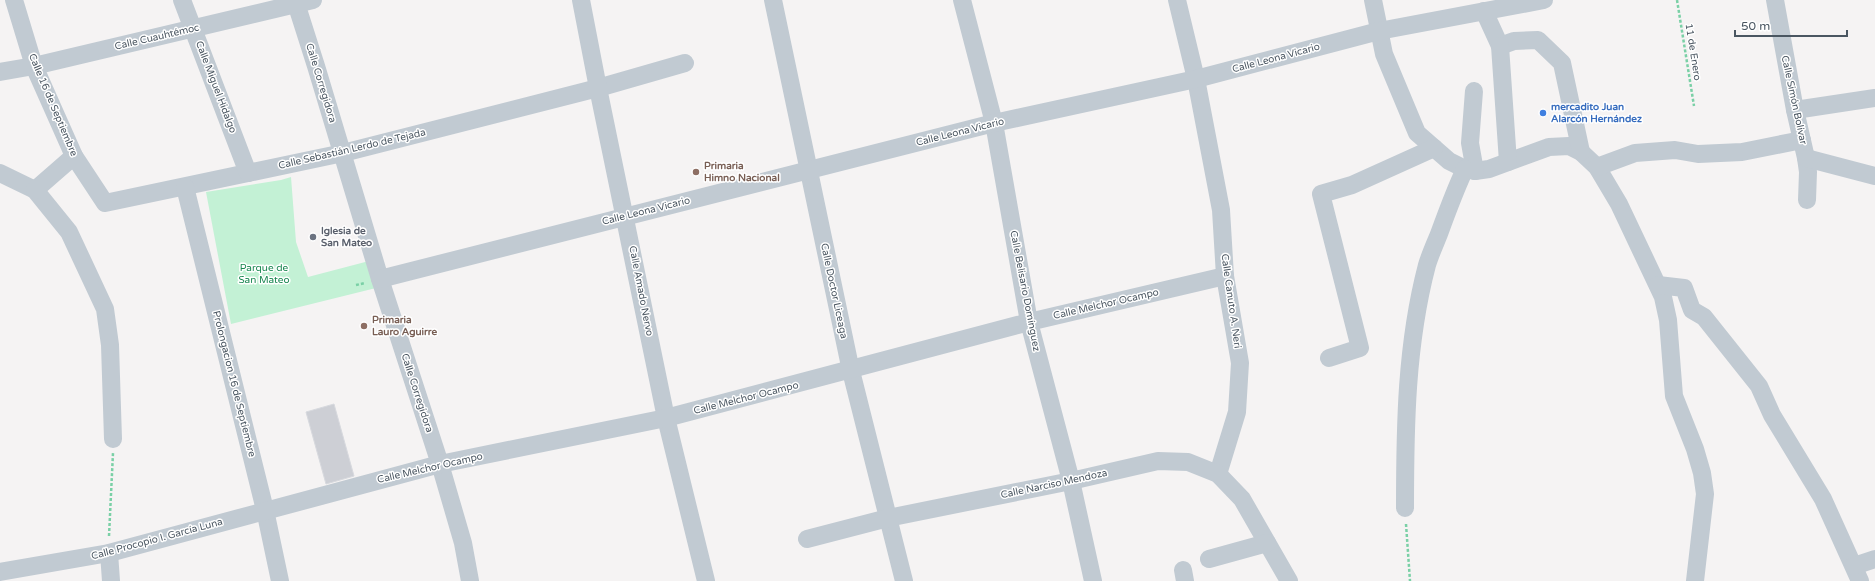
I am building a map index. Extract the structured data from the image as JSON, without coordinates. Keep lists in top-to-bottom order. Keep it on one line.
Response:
{"streets":{"street":["Calle Cuauhtémoc","Calle Leona Vicario","Calle Corregidora","Calle Miguel Hidalgo","Calle Simón Bolívar","Calle 16 de Septiembre","Calle Sebastián Lerdo de Tejada","Calle Amado Nervo","Calle Doctor Liceaga","Calle Belisario Domínguez","Calle Canuto A. Neri","Calle Melchor Ocampo","Prolongacion 16 de Septiembre","Calle Narciso Mendoza","Calle Procopio I. García Luna"],"path":["11 de Enero"]},"crossings":[["Calle Cuauhtémoc","Calle Corregidora"],["Calle Cuauhtémoc","Calle Miguel Hidalgo"],["Calle Cuauhtémoc","Calle 16 de Septiembre"],["Calle Leona Vicario","Calle Corregidora"],["Calle Leona Vicario","Calle Amado Nervo"],["Calle Leona Vicario","Calle Doctor Liceaga"],["Calle Leona Vicario","Calle Belisario Domínguez"],["Calle Leona Vicario","Calle Canuto A. Neri"],["Calle Corregidora","Calle Sebastián Lerdo de Tejada"],["Calle Corregidora","Calle Melchor Ocampo"],["Calle Miguel Hidalgo","Calle Sebastián Lerdo de Tejada"],["Calle 16 de Septiembre","Calle Sebastián Lerdo de Tejada"],["Calle Sebastián Lerdo de Tejada","Calle Amado Nervo"],["Calle Sebastián Lerdo de Tejada","Prolongacion 16 de Septiembre"],["Calle Amado Nervo","Calle Melchor Ocampo"],["Calle Doctor Liceaga","Calle Melchor Ocampo"],["Calle Doctor Liceaga","Calle Narciso Mendoza"],["Calle Belisario Domínguez","Calle Melchor Ocampo"],["Calle Belisario Domínguez","Calle Narciso Mendoza"],["Calle Canuto A. Neri","Calle Melchor Ocampo"],["Calle Canuto A. Neri","Calle Narciso Mendoza"],["Calle Melchor Ocampo","Prolongacion 16 de Septiembre"],["Calle Melchor Ocampo","Calle Procopio I. García Luna"],["Prolongacion 16 de Septiembre","Calle Procopio I. García Luna"]],"parks":["Parque de San Mateo"],"places":["mercadito Juan Alarcón Hernández","Primaria Himno Nacional","Iglesia de San Mateo","Primaria Lauro Aguirre"],"scale_bar":"50 m"}
